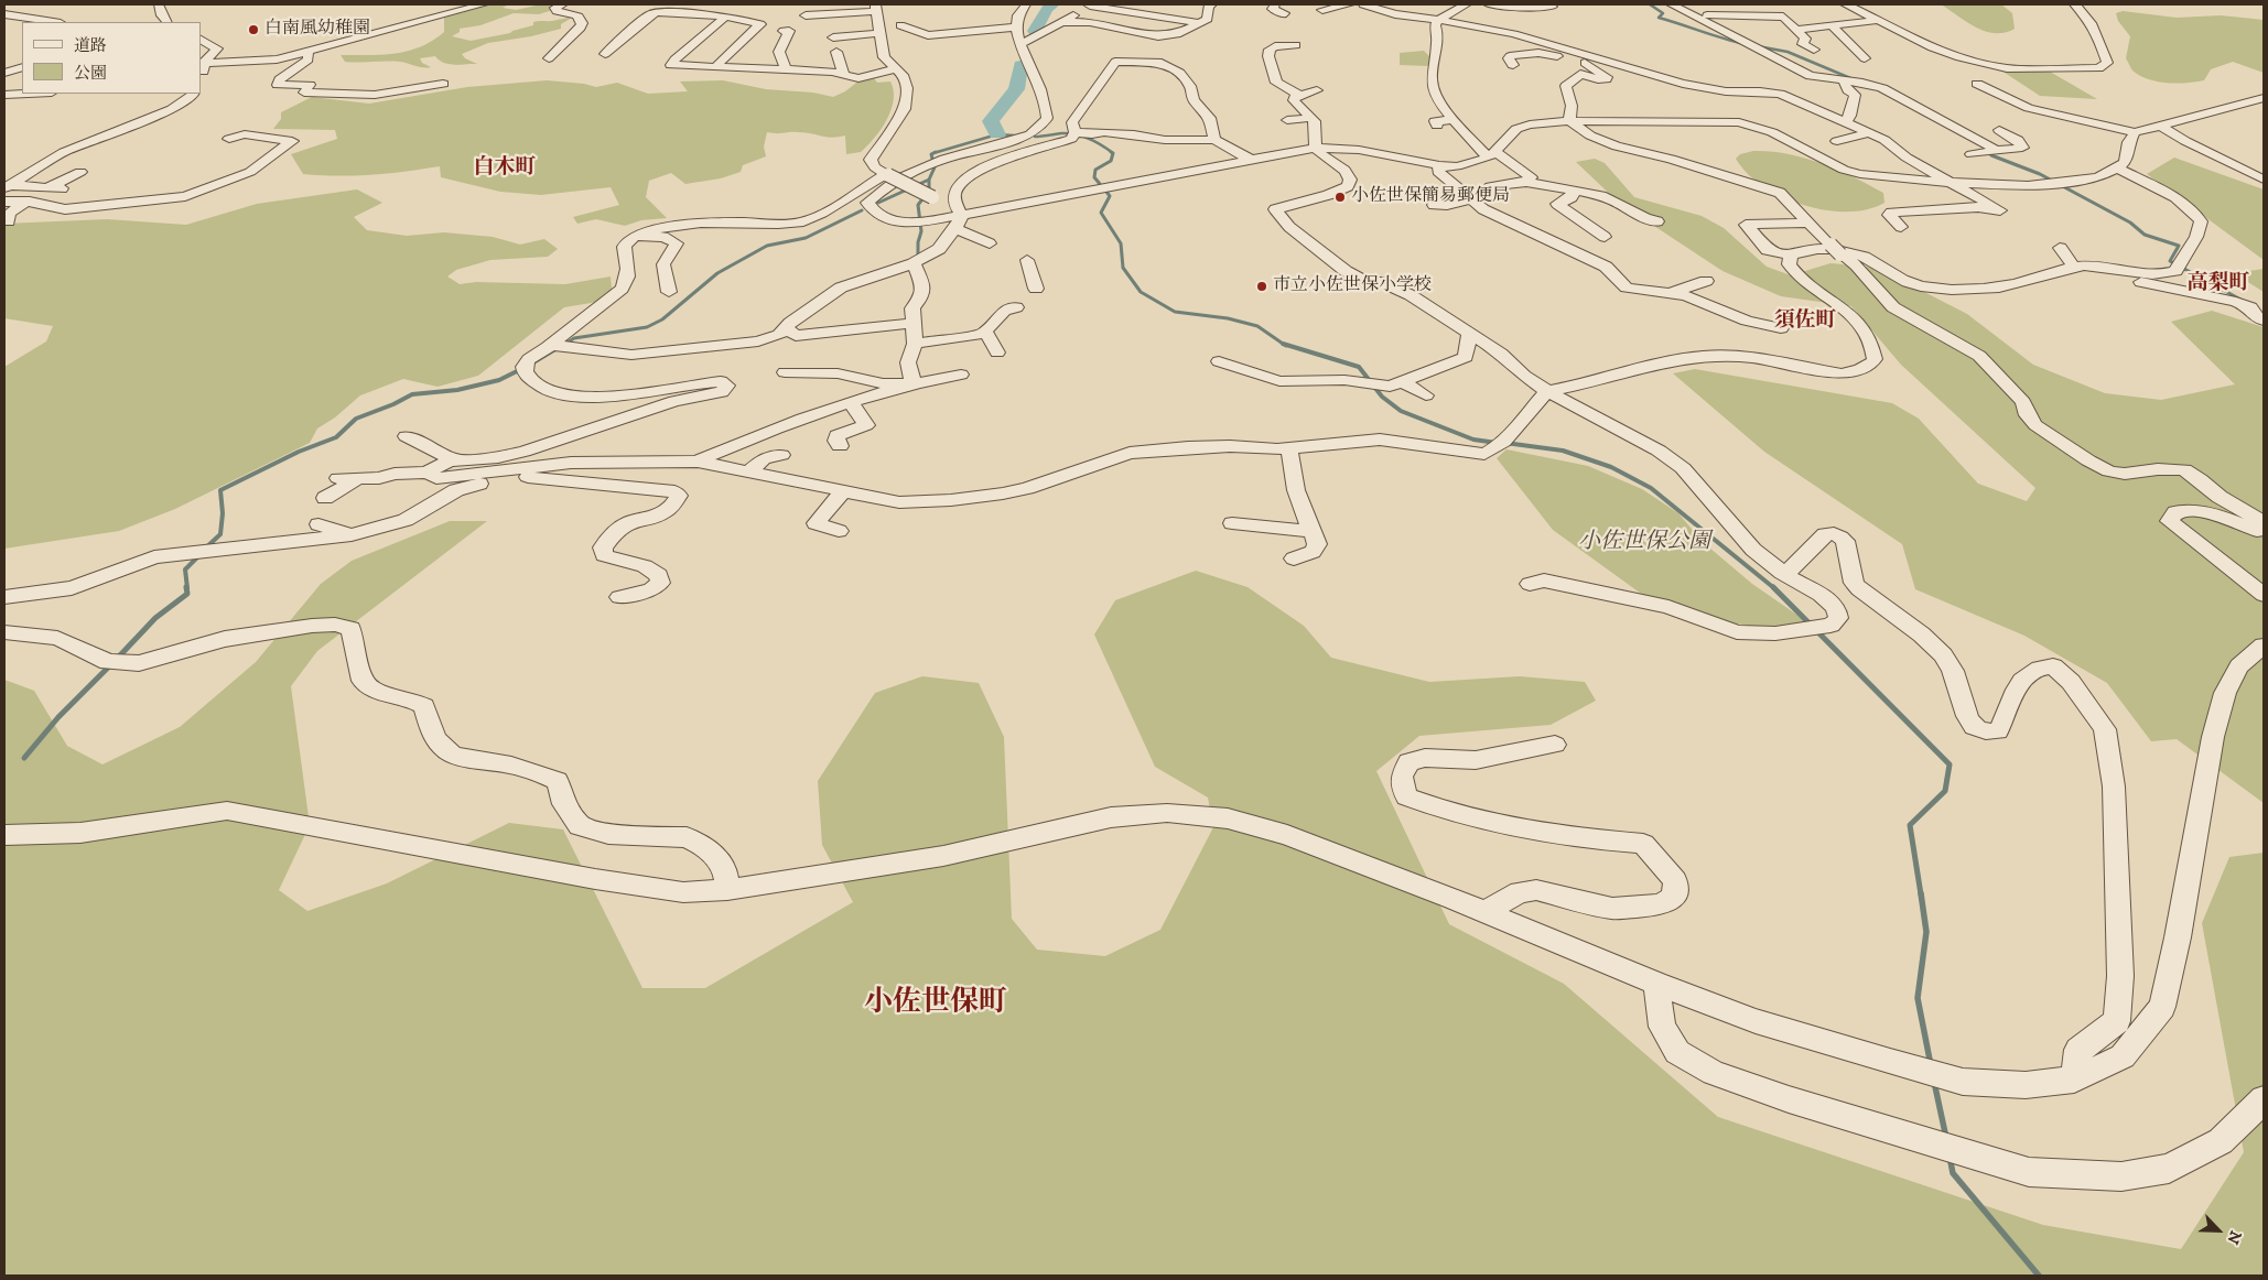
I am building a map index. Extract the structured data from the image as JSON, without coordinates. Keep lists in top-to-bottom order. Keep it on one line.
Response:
{"districts":["白木町","高梨町","須佐町","小佐世保町"],"parks":["小佐世保公園"],"places":["白南風幼稚園","小佐世保簡易郵便局","市立小佐世保小学校"],"legend":["道路","公園"],"north":"bottom right"}
